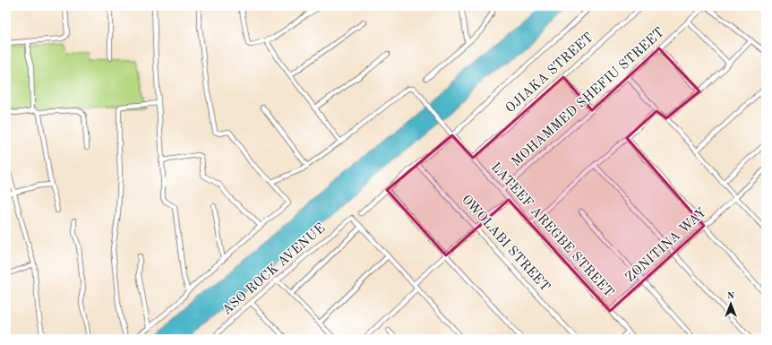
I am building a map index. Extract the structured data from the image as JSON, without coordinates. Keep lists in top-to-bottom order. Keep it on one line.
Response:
{"streets":{"street":["OJIAKA STREET","MOHAMMED SHEFIU STREET","LATEEF AREGBE STREET","OWOLABI STREET","ZONITINA WAY","ASO ROCK AVENUE"]},"crossings":[["OJIAKA STREET","LATEEF AREGBE STREET"],["MOHAMMED SHEFIU STREET","LATEEF AREGBE STREET"],["LATEEF AREGBE STREET","ZONITINA WAY"]],"north":"top"}
